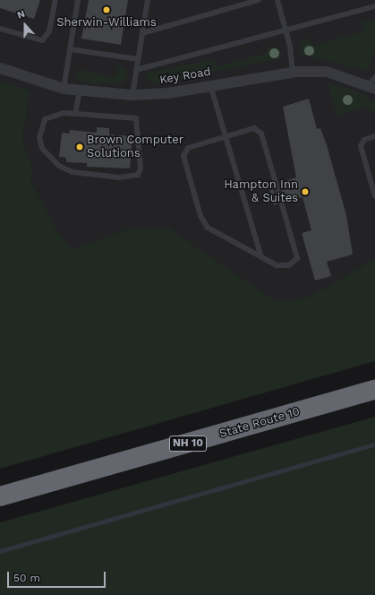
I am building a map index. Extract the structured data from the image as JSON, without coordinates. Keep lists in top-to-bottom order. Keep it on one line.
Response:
{"streets":{"highway":["State Route 10","NH 10"],"street":["Key Road"]},"places":["Sherwin-Williams","Brown Computer Solutions","Hampton Inn & Suites"],"scale_bar":"50 m","north":"top"}
